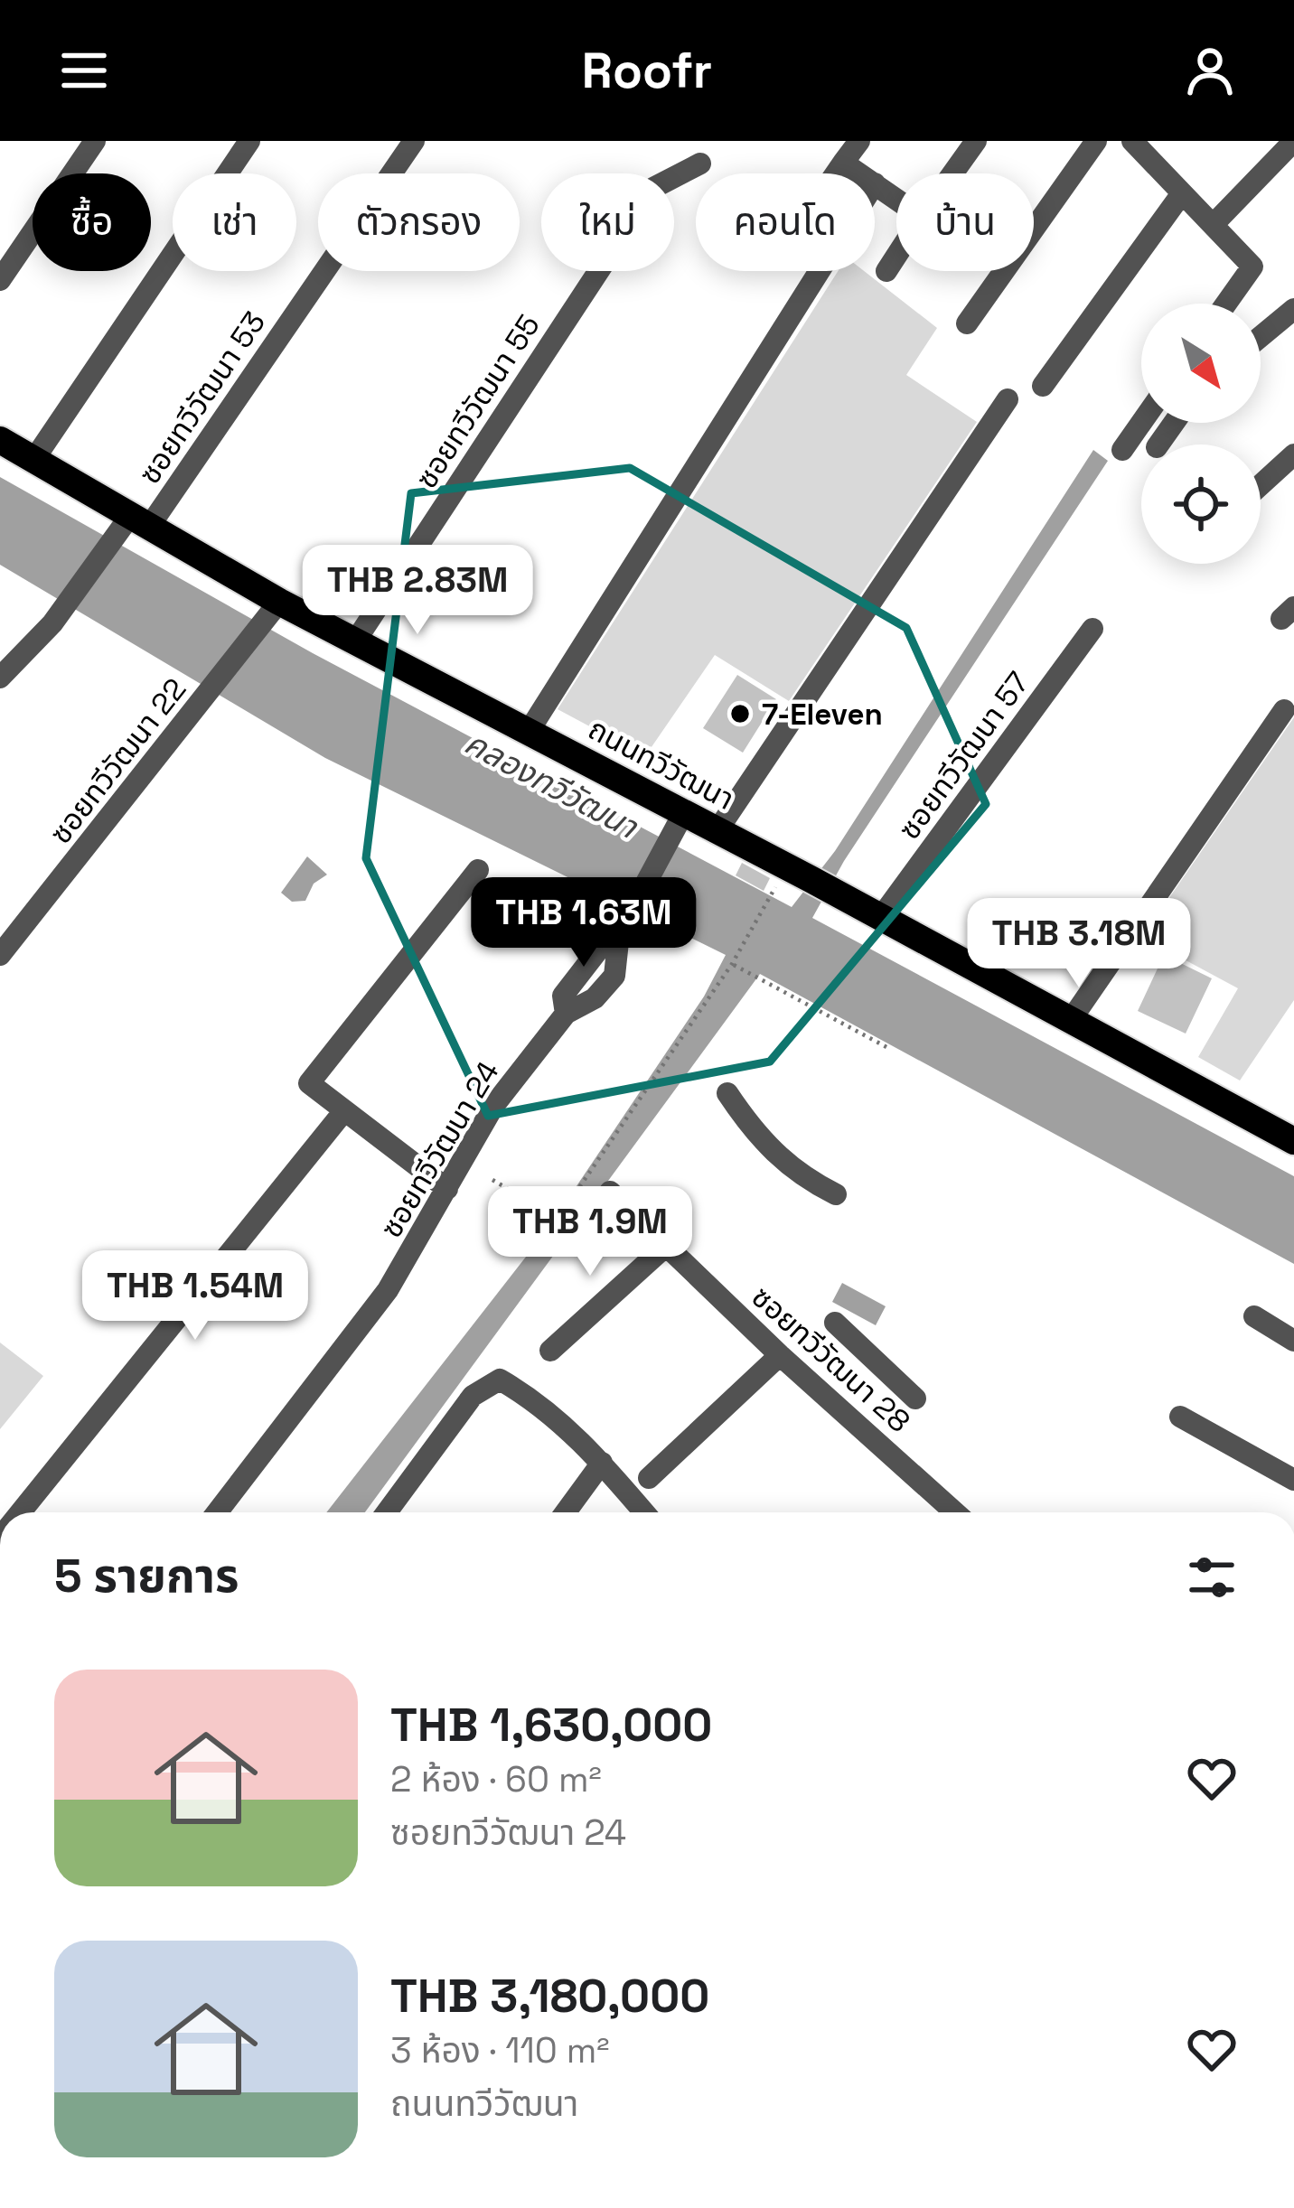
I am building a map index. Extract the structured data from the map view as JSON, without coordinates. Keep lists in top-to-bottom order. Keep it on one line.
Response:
{"streets":{"main road":["ถนนทวีวัฒนา"],"street":["ซอยทวีวัฒนา 53","ซอยทวีวัฒนา 55","ซอยทวีวัฒนา 57","ซอยทวีวัฒนา 22","ซอยทวีวัฒนา 24","ซอยทวีวัฒนา 28"]},"crossings":[["ซอยทวีวัฒนา 53","ถนนทวีวัฒนา"],["ซอยทวีวัฒนา 55","ถนนทวีวัฒนา"],["ซอยทวีวัฒนา 57","ถนนทวีวัฒนา"],["ซอยทวีวัฒนา 22","ถนนทวีวัฒนา"],["ถนนทวีวัฒนา","ซอยทวีวัฒนา 24"]],"water":["คลองทวีวัฒนา"],"places":["7-Eleven"],"north":"bottom right","page":{"header":"Roofr","chip":["ซื้อ","เช่า","ตัวกรอง","ใหม่","คอนโด","บ้าน"],"price":["THB 2.83M","THB 1.63M","THB 3.18M","THB 1.9M","THB 1.54M"],"heading":"5 รายการ","list":[{"name":"THB 1,630,000","note":"2 ห้อง · 60 m² · ซอยทวีวัฒนา 24"},{"name":"THB 3,180,000","note":"3 ห้อง · 110 m² · ถนนทวีวัฒนา"}]}}
